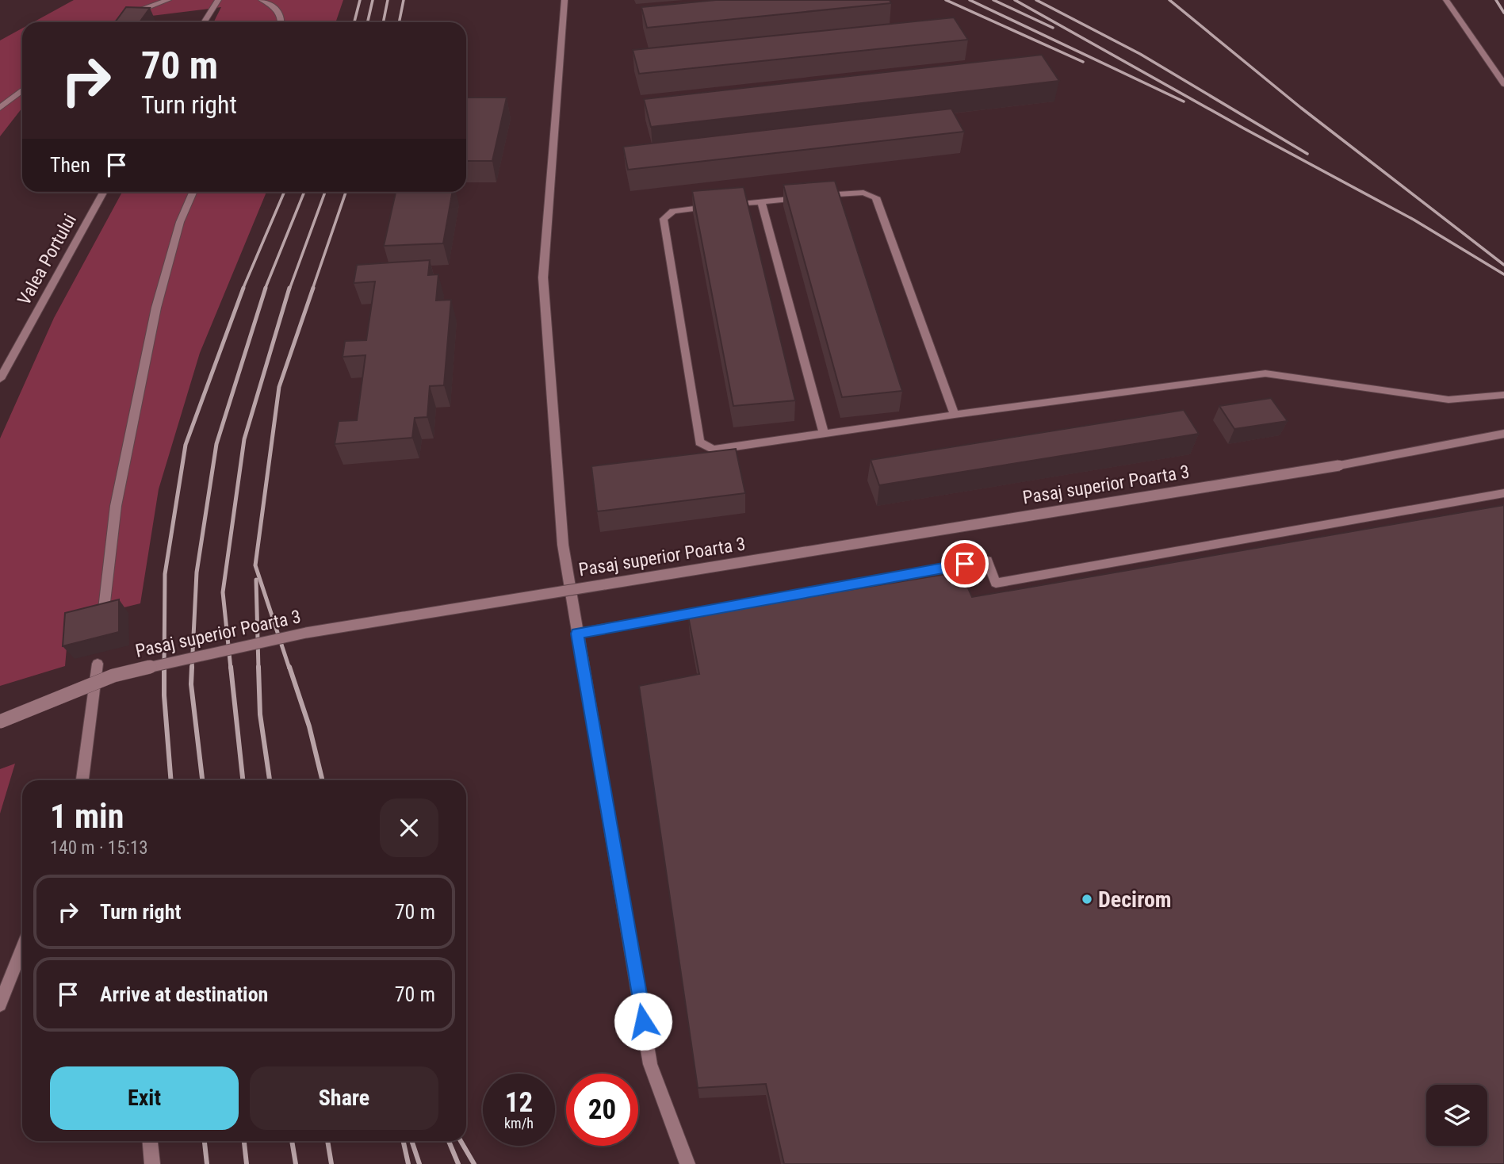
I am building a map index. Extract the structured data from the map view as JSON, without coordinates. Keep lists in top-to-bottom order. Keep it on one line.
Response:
{"streets":{"street":["Valea Portului","Pasaj superior Poarta 3"]},"places":["Decirom"],"page":{"turn":["70 m","Turn right"],"then":"Then","heading":["1 min","140 m · 15:13"],"list":[{"name":"Turn right","value":"70 m"},{"name":"Arrive at destination","value":"70 m"}],"buttons":["Exit","Share"],"speed":"12 km/h","limit":"20"}}
